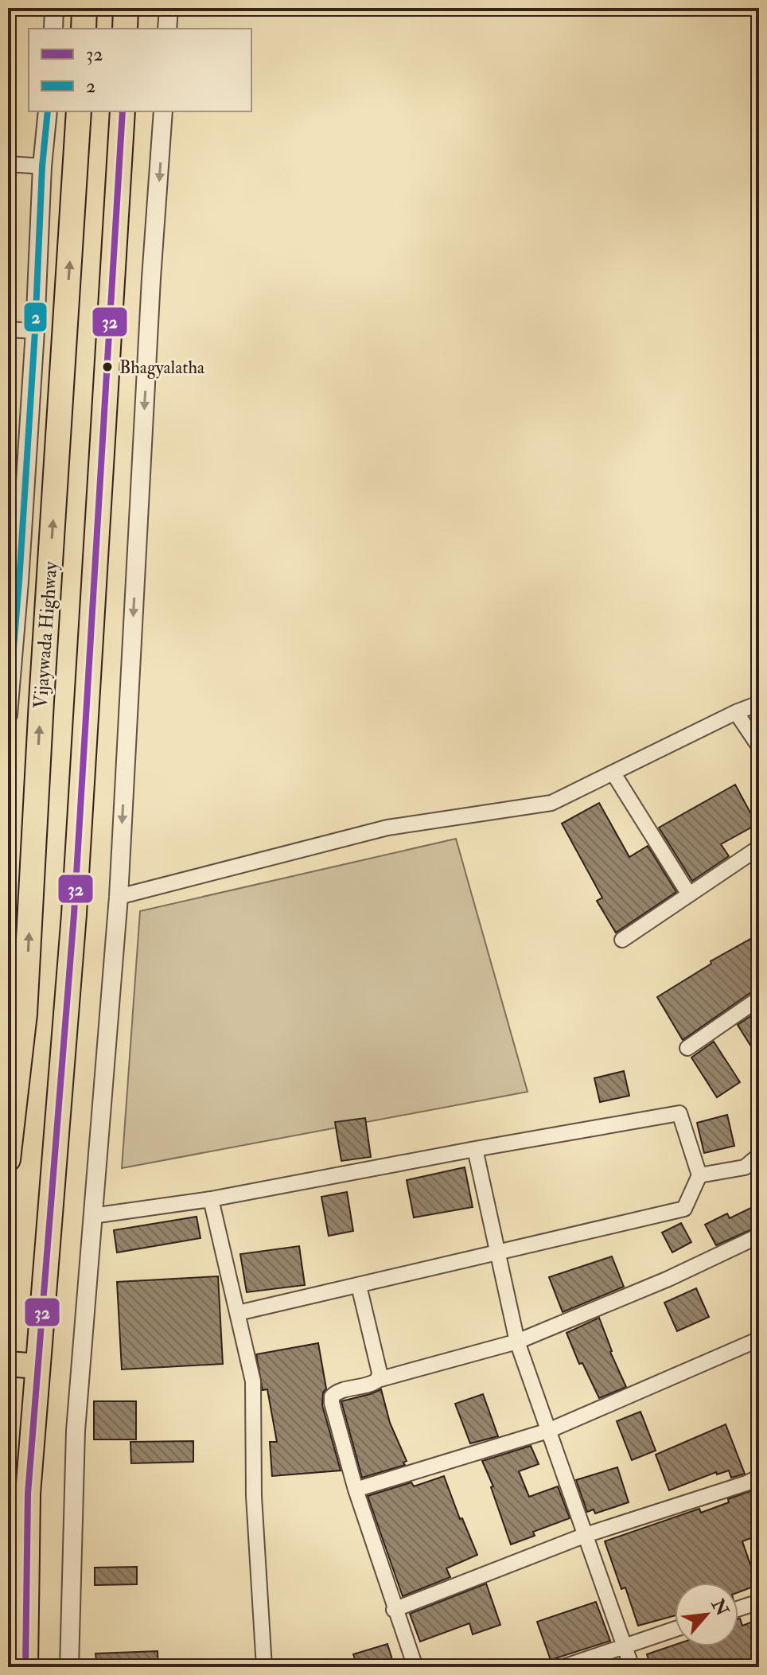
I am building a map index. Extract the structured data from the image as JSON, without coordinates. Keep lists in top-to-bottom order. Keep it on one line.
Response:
{"streets":{"highway":["Vijaywada Highway"]},"places":["Bhagyalatha"],"lines":["transit line 32","transit line 2"],"legend":["32","2"],"north":"top right"}
